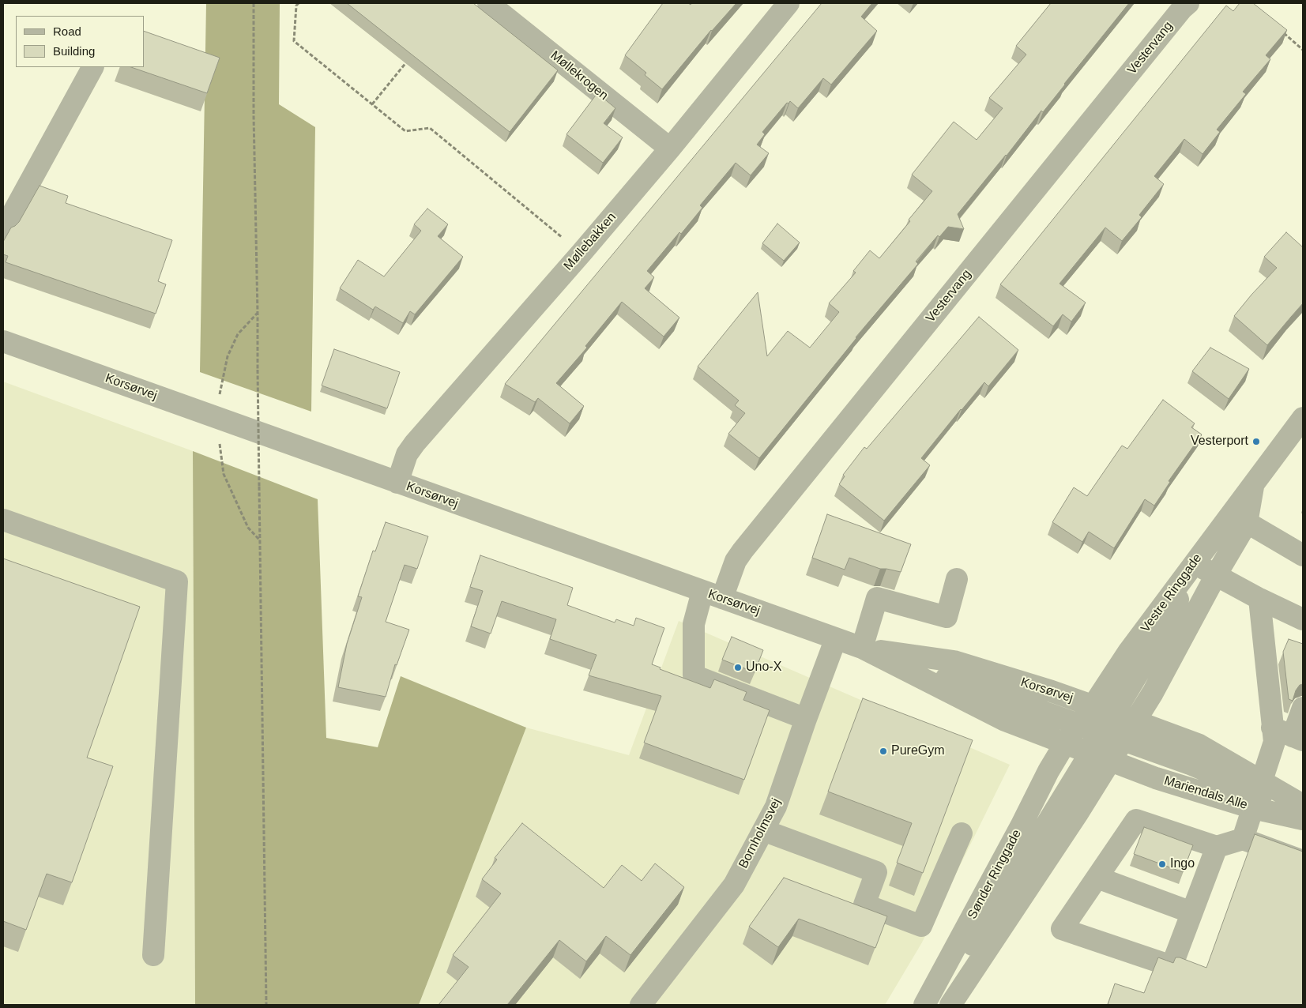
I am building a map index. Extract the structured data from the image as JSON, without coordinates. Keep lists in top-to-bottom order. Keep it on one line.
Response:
{"streets":{"street":["Vestervang","Møllekrogen","Møllebakken","Korsørvej","Vestre Ringgade","Mariendals Alle","Bornholmsvej","Sønder Ringgade"]},"crossings":[["Vestervang","Korsørvej"],["Vestervang","Bornholmsvej"],["Møllekrogen","Møllebakken"],["Møllebakken","Korsørvej"],["Korsørvej","Vestre Ringgade"],["Korsørvej","Bornholmsvej"],["Korsørvej","Sønder Ringgade"],["Vestre Ringgade","Mariendals Alle"],["Vestre Ringgade","Sønder Ringgade"]],"places":["Vesterport","Uno-X","PureGym","Ingo"],"legend":["Road","Building"]}
